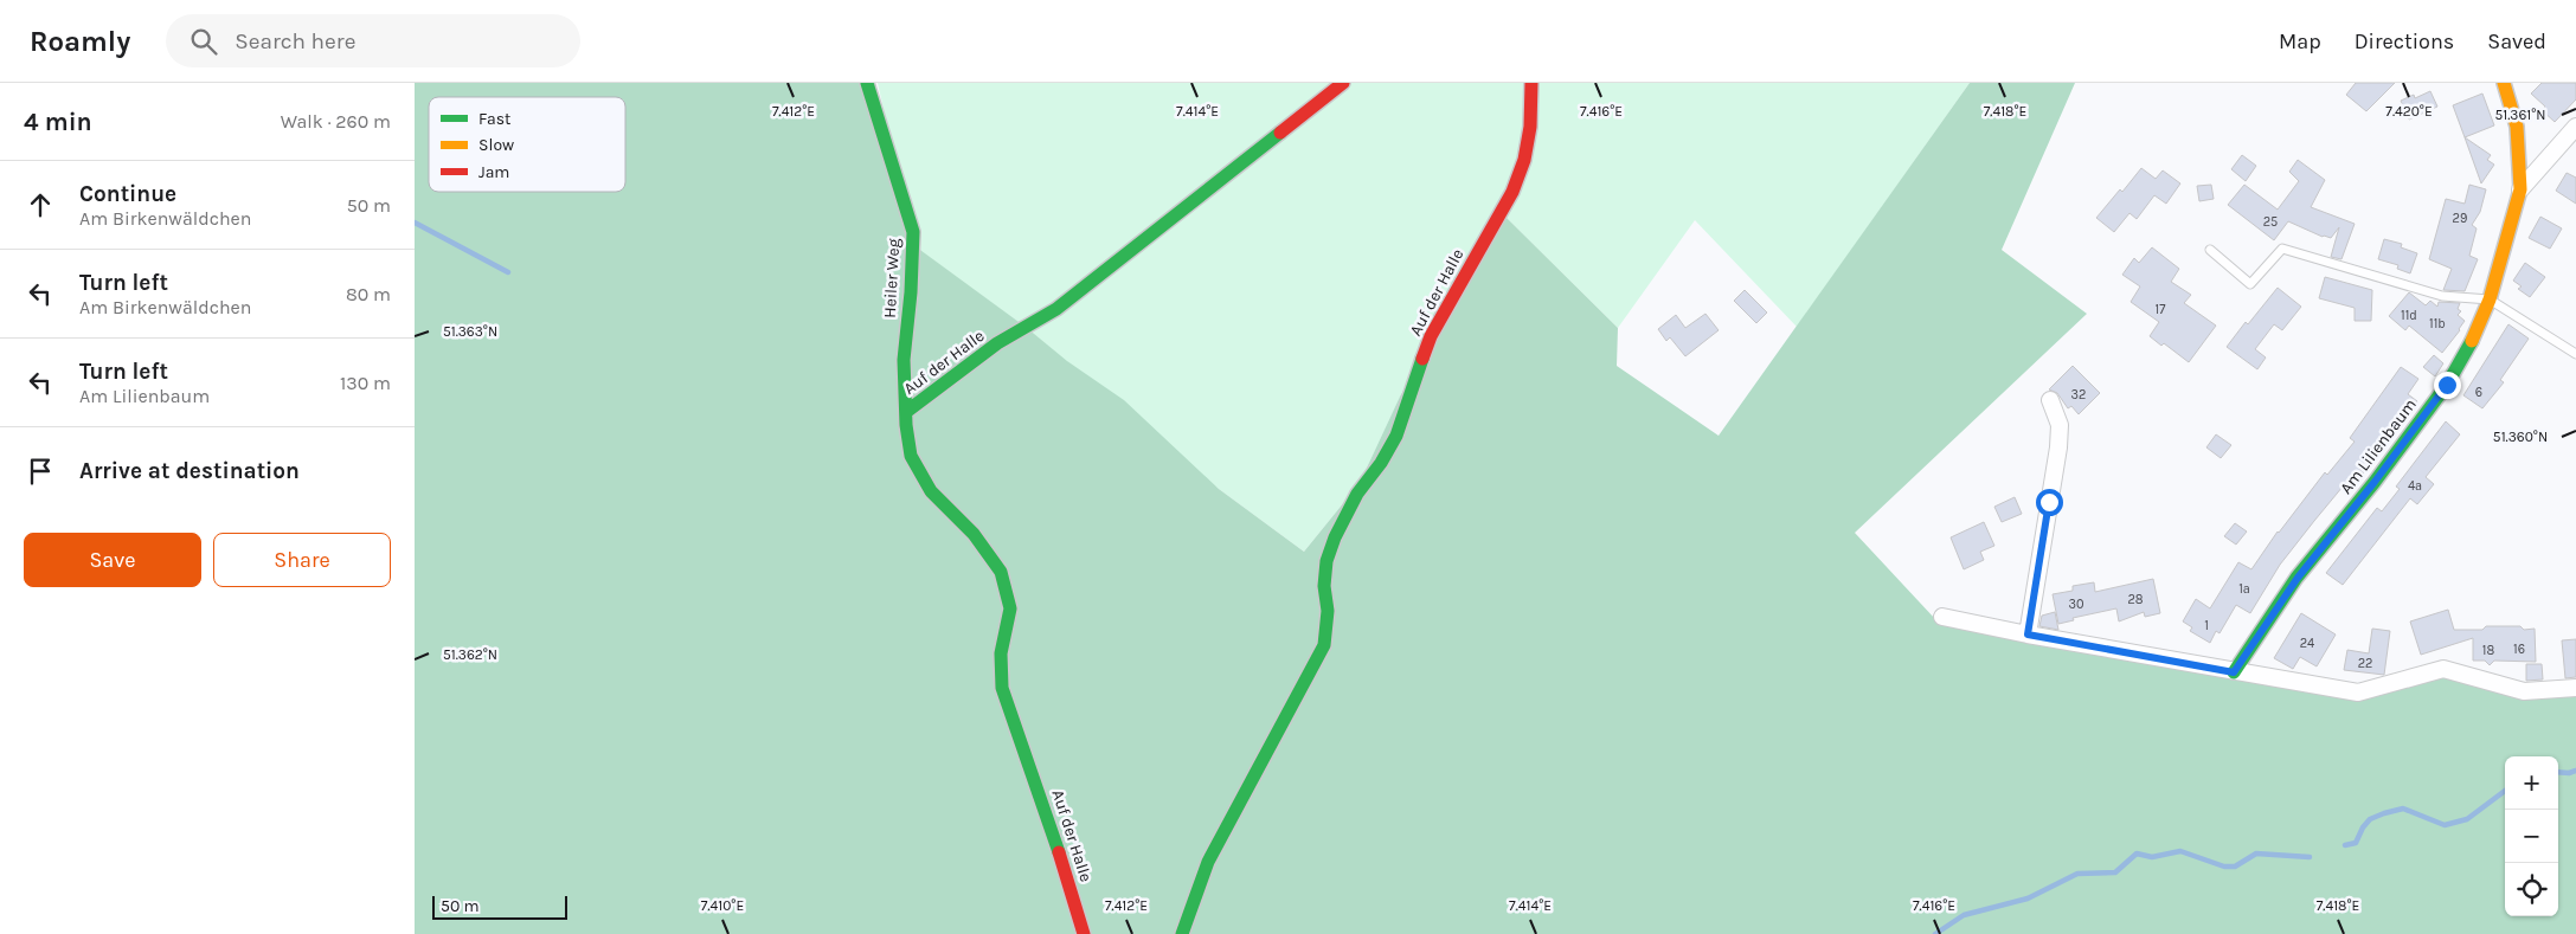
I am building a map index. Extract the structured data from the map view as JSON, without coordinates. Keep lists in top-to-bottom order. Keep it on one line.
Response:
{"streets":{"street":["Heiler Weg","Auf der Halle","Am Lilienbaum"]},"crossings":[["Heiler Weg","Auf der Halle"]],"house_numbers":["29","25","17","11d","11b","6","32","4a","1a","28","30","1","24","16","18","22"],"legend":["Fast","Slow","Jam"],"scale_bar":"50 m","page":{"header":"Roamly","search":"Search here","nav":["Map","Directions","Saved"],"heading":["4 min","Walk · 260 m"],"list":[["Continue","Am Birkenwäldchen","50 m"],["Turn left","Am Birkenwäldchen","80 m"],["Turn left","Am Lilienbaum","130 m"],"Arrive at destination"],"buttons":["Save","Share"],"map_buttons":["+","−"],"scale":"50 m"},"coordinates":["7.412°E","7.414°E","7.416°E","7.418°E","7.420°E","51.361°N","51.363°N","51.360°N","51.362°N","7.410°E"]}
